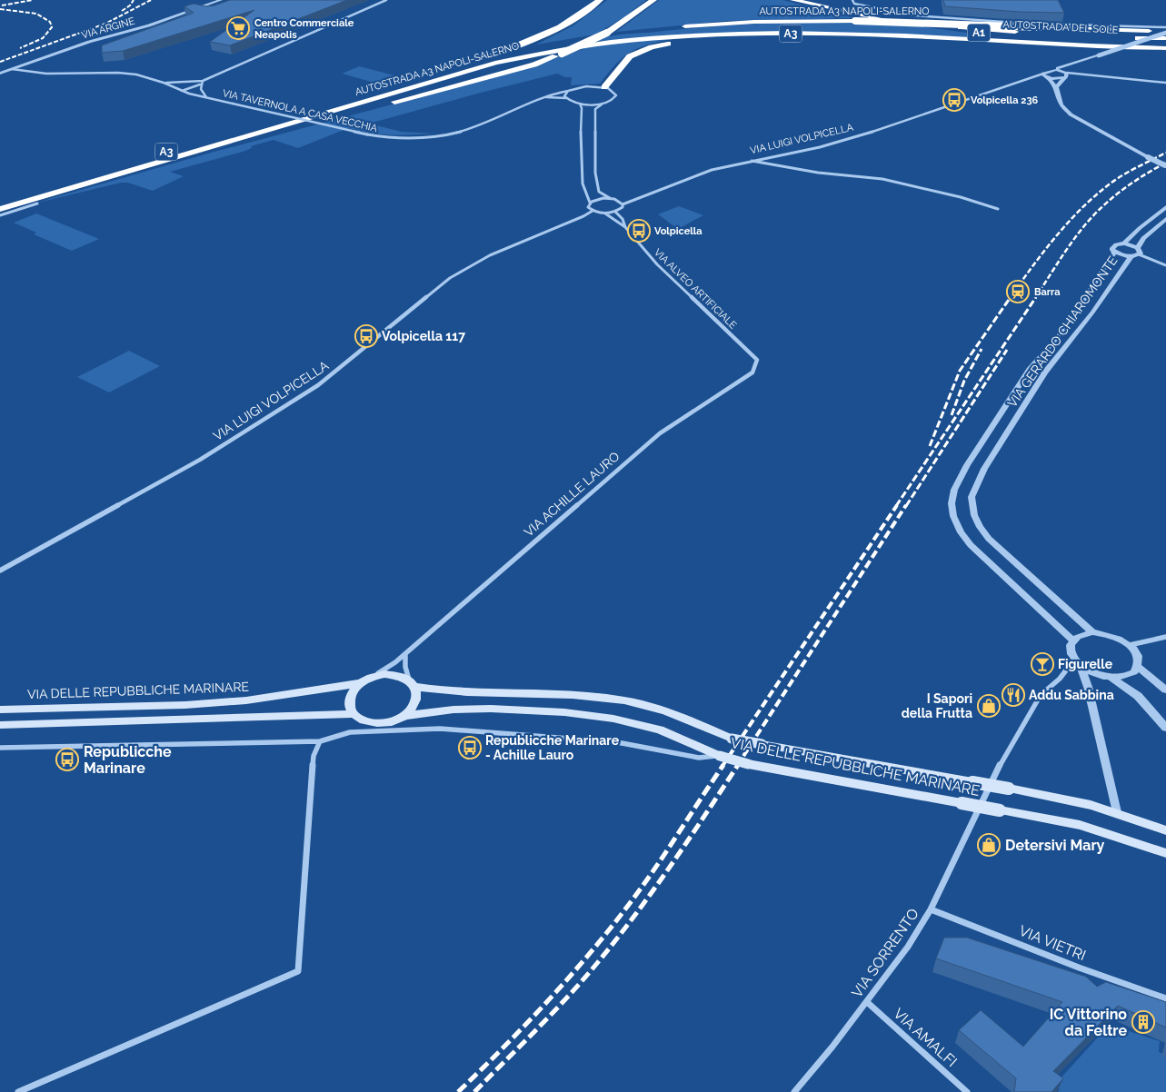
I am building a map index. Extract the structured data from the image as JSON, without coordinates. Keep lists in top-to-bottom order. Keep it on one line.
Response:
{"streets":{"highway":["AUTOSTRADA A3 NAPOLI-SALERNO","AUTOSTRADA DEL SOLE","A1","A3"],"main road":["VIA DELLE REPUBBLICHE MARINARE"],"street":["VIA ARGINE","VIA TAVERNOLA A CASA VECCHIA","VIA LUIGI VOLPICELLA","VIA ALVEO ARTIFICIALE","VIA GERARDO CHIAROMONTE","VIA ACHILLE LAURO","VIA VIETRI","VIA SORRENTO","VIA AMALFI"]},"crossings":[["VIA ARGINE","VIA TAVERNOLA A CASA VECCHIA"],["VIA LUIGI VOLPICELLA","VIA ALVEO ARTIFICIALE"],["VIA ALVEO ARTIFICIALE","VIA ACHILLE LAURO"],["VIA GERARDO CHIAROMONTE","VIA SORRENTO"],["VIA ACHILLE LAURO","VIA DELLE REPUBBLICHE MARINARE"],["VIA VIETRI","VIA SORRENTO"],["VIA SORRENTO","VIA AMALFI"]],"places":{"supermarket":["Centro Commerciale Neapolis"],"bus stop":["Volpicella 236","Volpicella","Volpicella 117","Republicche Marinare - Achille Lauro","Republicche Marinare"],"station":["Barra"],"bar":["Figurelle"],"restaurant":["Addu Sabbina"],"shop":["I Sapori della Frutta","Detersivi Mary"],"building":["IC Vittorino da Feltre"]}}
